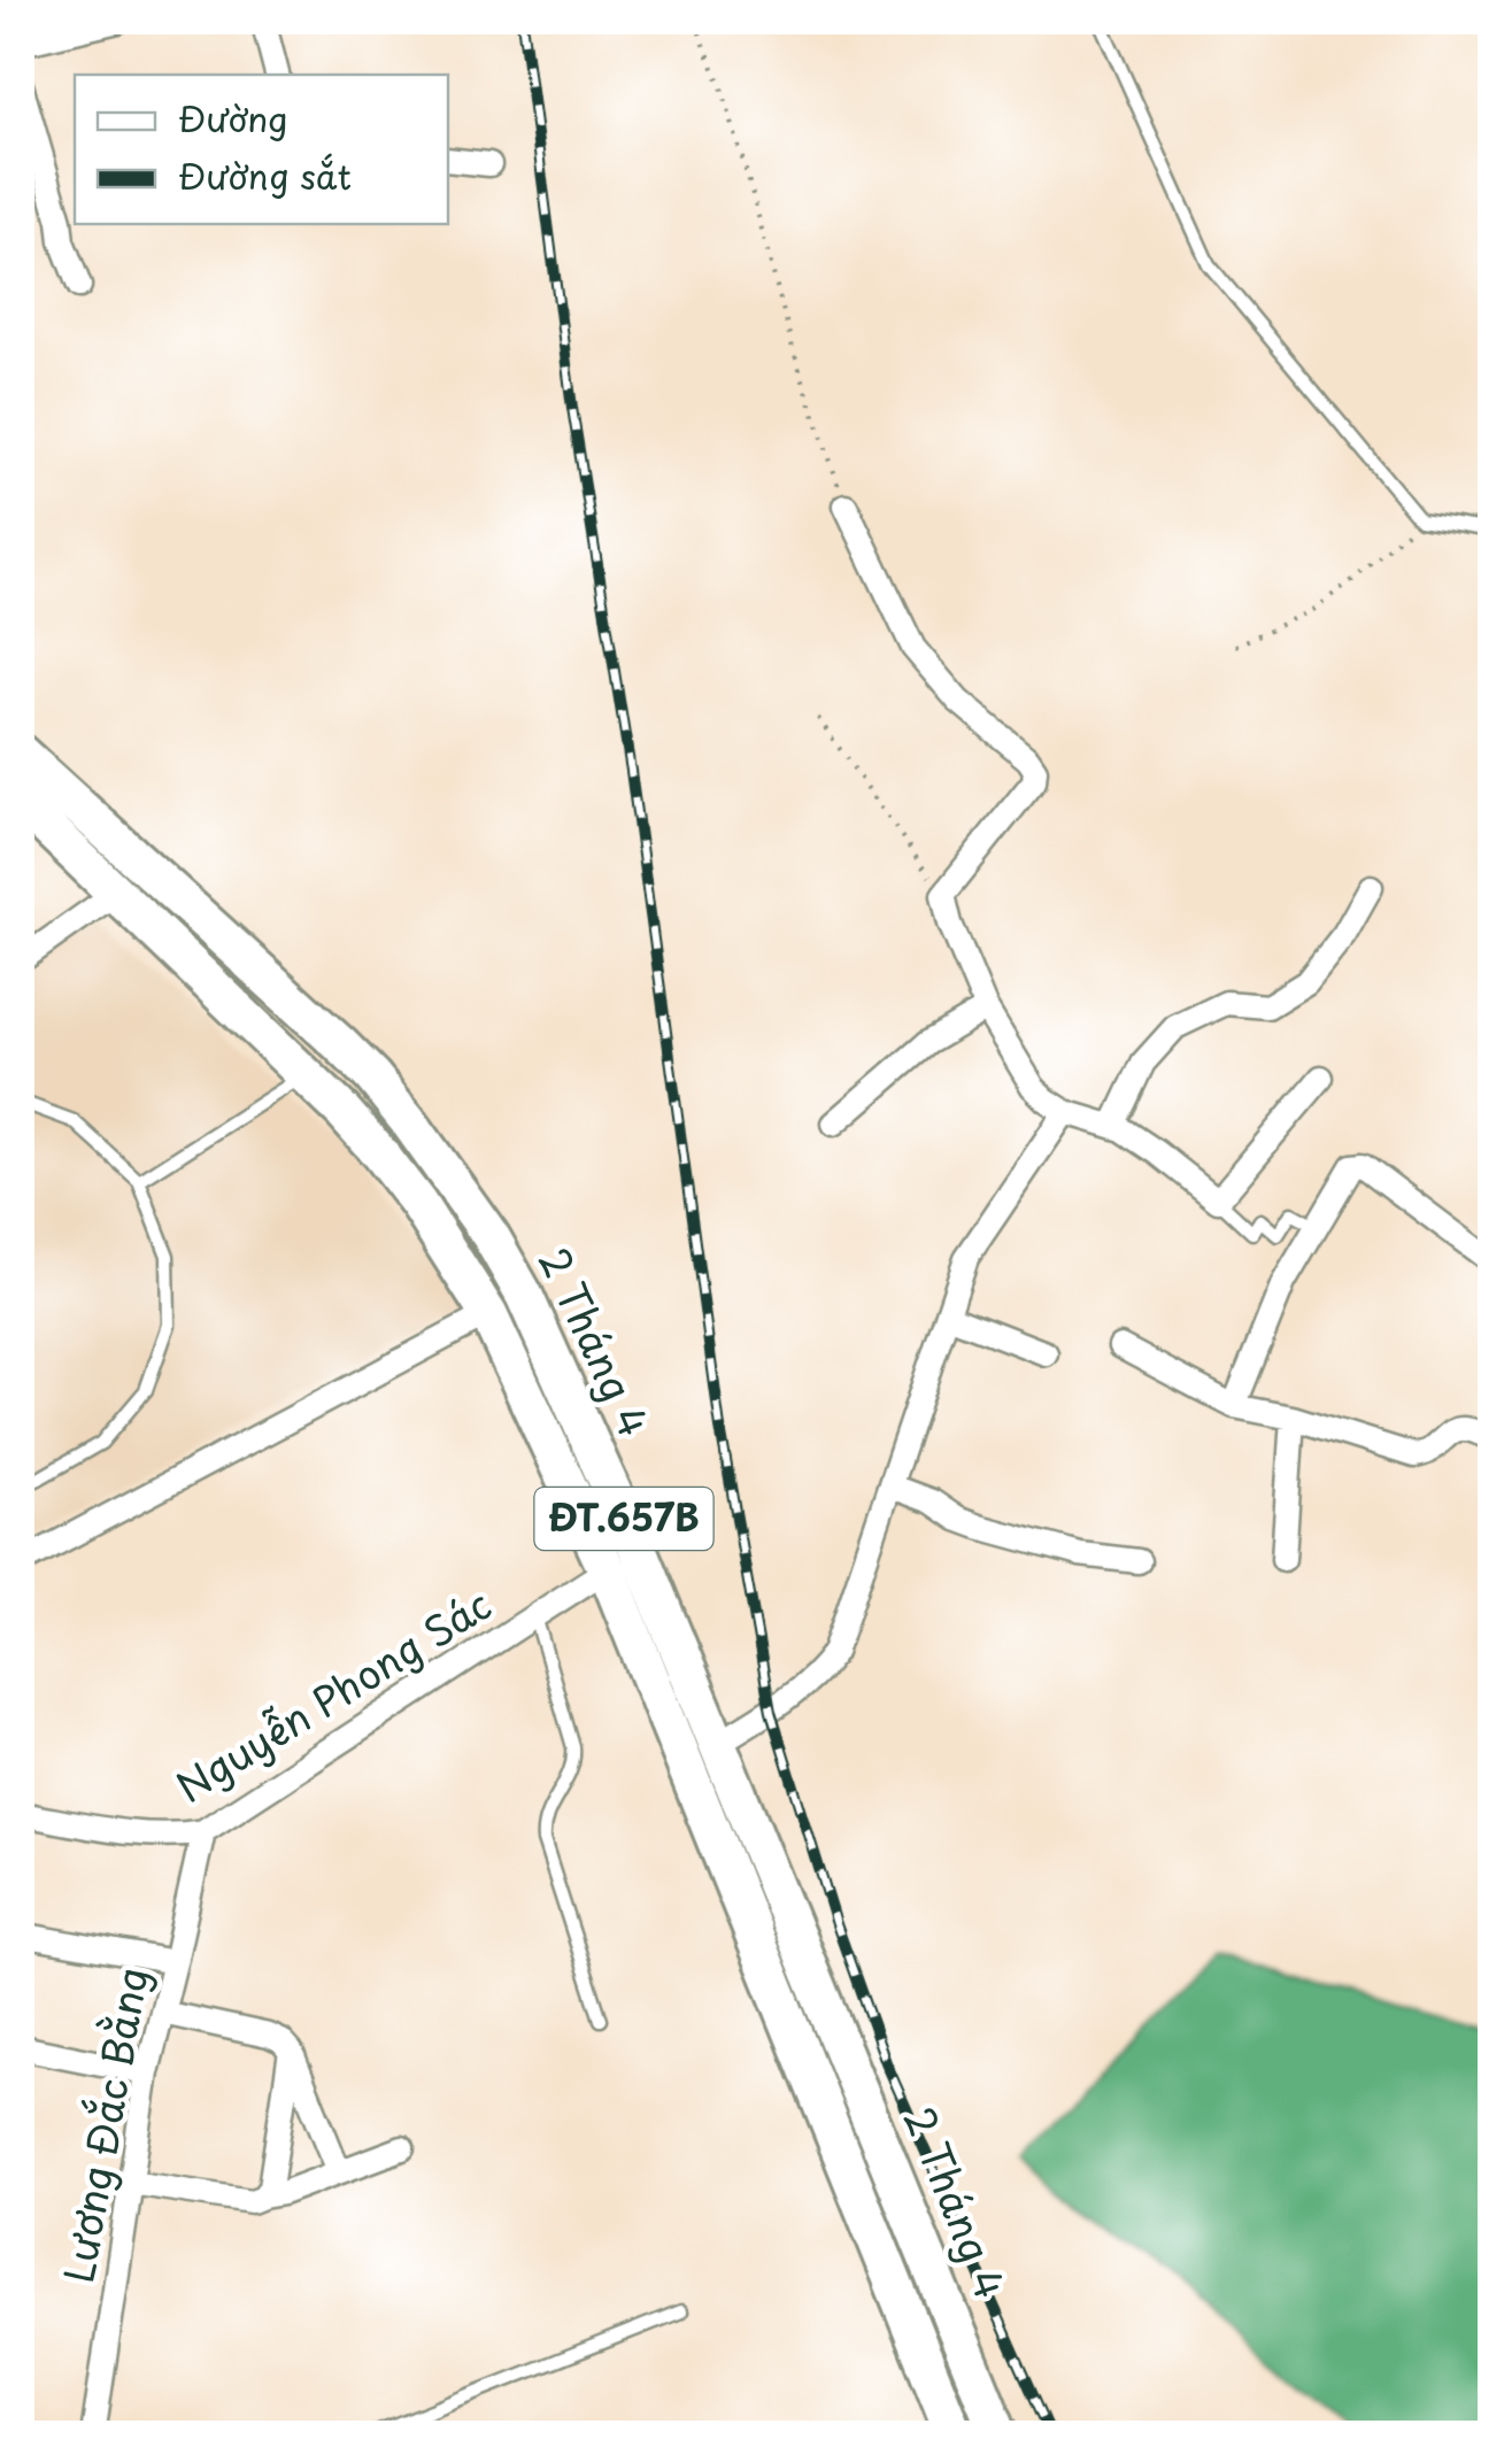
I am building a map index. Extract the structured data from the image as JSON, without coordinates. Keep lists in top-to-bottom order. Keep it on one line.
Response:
{"streets":{"main road":["2 Tháng 4","ĐT.657B"],"street":["Nguyễn Phong Sác","Lương Đắc Bằng"]},"crossings":[["2 Tháng 4","Nguyễn Phong Sác"],["Nguyễn Phong Sác","Lương Đắc Bằng"]],"legend":["Đường","Đường sắt"]}
